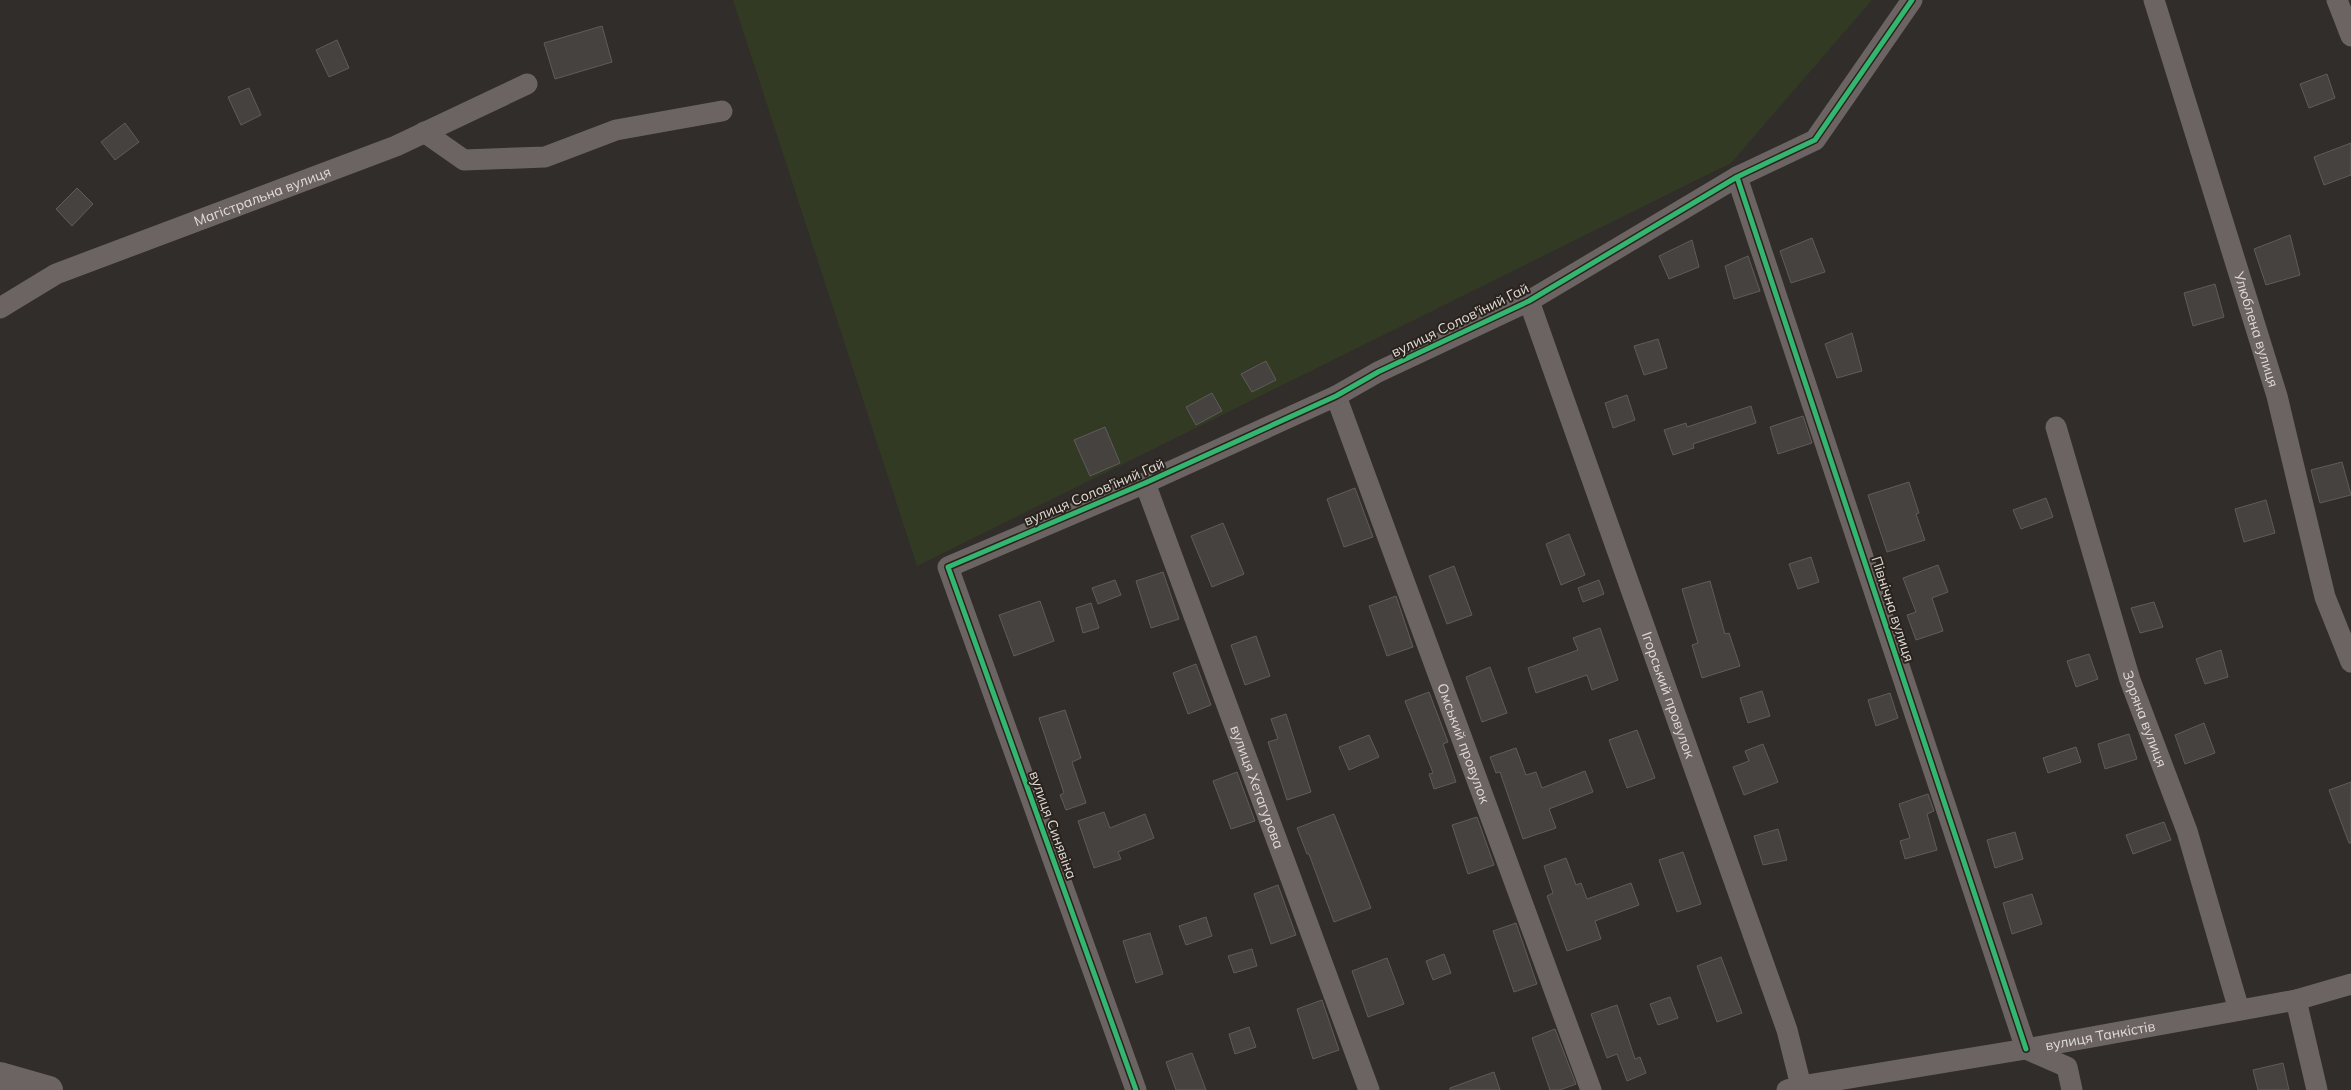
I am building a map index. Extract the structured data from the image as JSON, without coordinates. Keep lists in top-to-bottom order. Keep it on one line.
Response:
{"streets":{"street":["Магістральна вулиця","вулиця Солов'їний Гай","Улюблена вулиця","Північна вулиця","Ігорський провулок","Зоряна вулиця","Омський провулок","вулиця Хетагурова","вулиця Синявіна","вулиця Танкістів"]},"crossings":[["вулиця Солов'їний Гай","Північна вулиця"],["вулиця Солов'їний Гай","Ігорський провулок"],["вулиця Солов'їний Гай","Омський провулок"],["вулиця Солов'їний Гай","вулиця Хетагурова"],["вулиця Солов'їний Гай","вулиця Синявіна"],["Північна вулиця","вулиця Танкістів"],["Ігорський провулок","вулиця Танкістів"],["Зоряна вулиця","вулиця Танкістів"]]}
